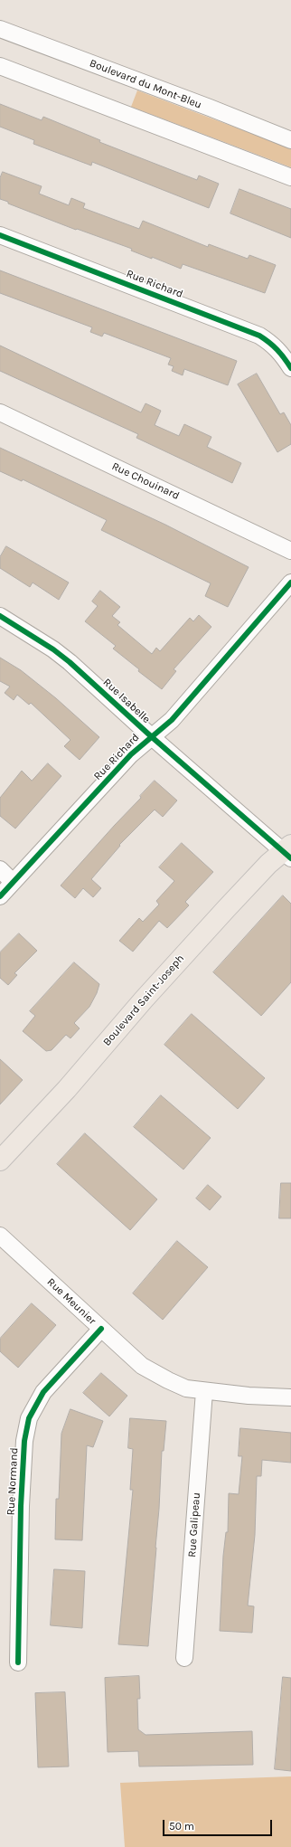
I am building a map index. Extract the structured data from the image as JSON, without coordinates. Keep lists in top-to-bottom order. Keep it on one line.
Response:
{"streets":{"main road":["Boulevard Saint-Joseph"],"street":["Boulevard du Mont-Bleu","Rue Richard","Rue Chouinard","Rue Isabelle","Rue Meunier","Rue Normand","Rue Galipeau"]},"crossings":[["Rue Richard","Rue Isabelle"],["Rue Isabelle","Boulevard Saint-Joseph"],["Rue Meunier","Rue Normand"],["Rue Meunier","Rue Galipeau"]],"scale_bar":"50 m"}
